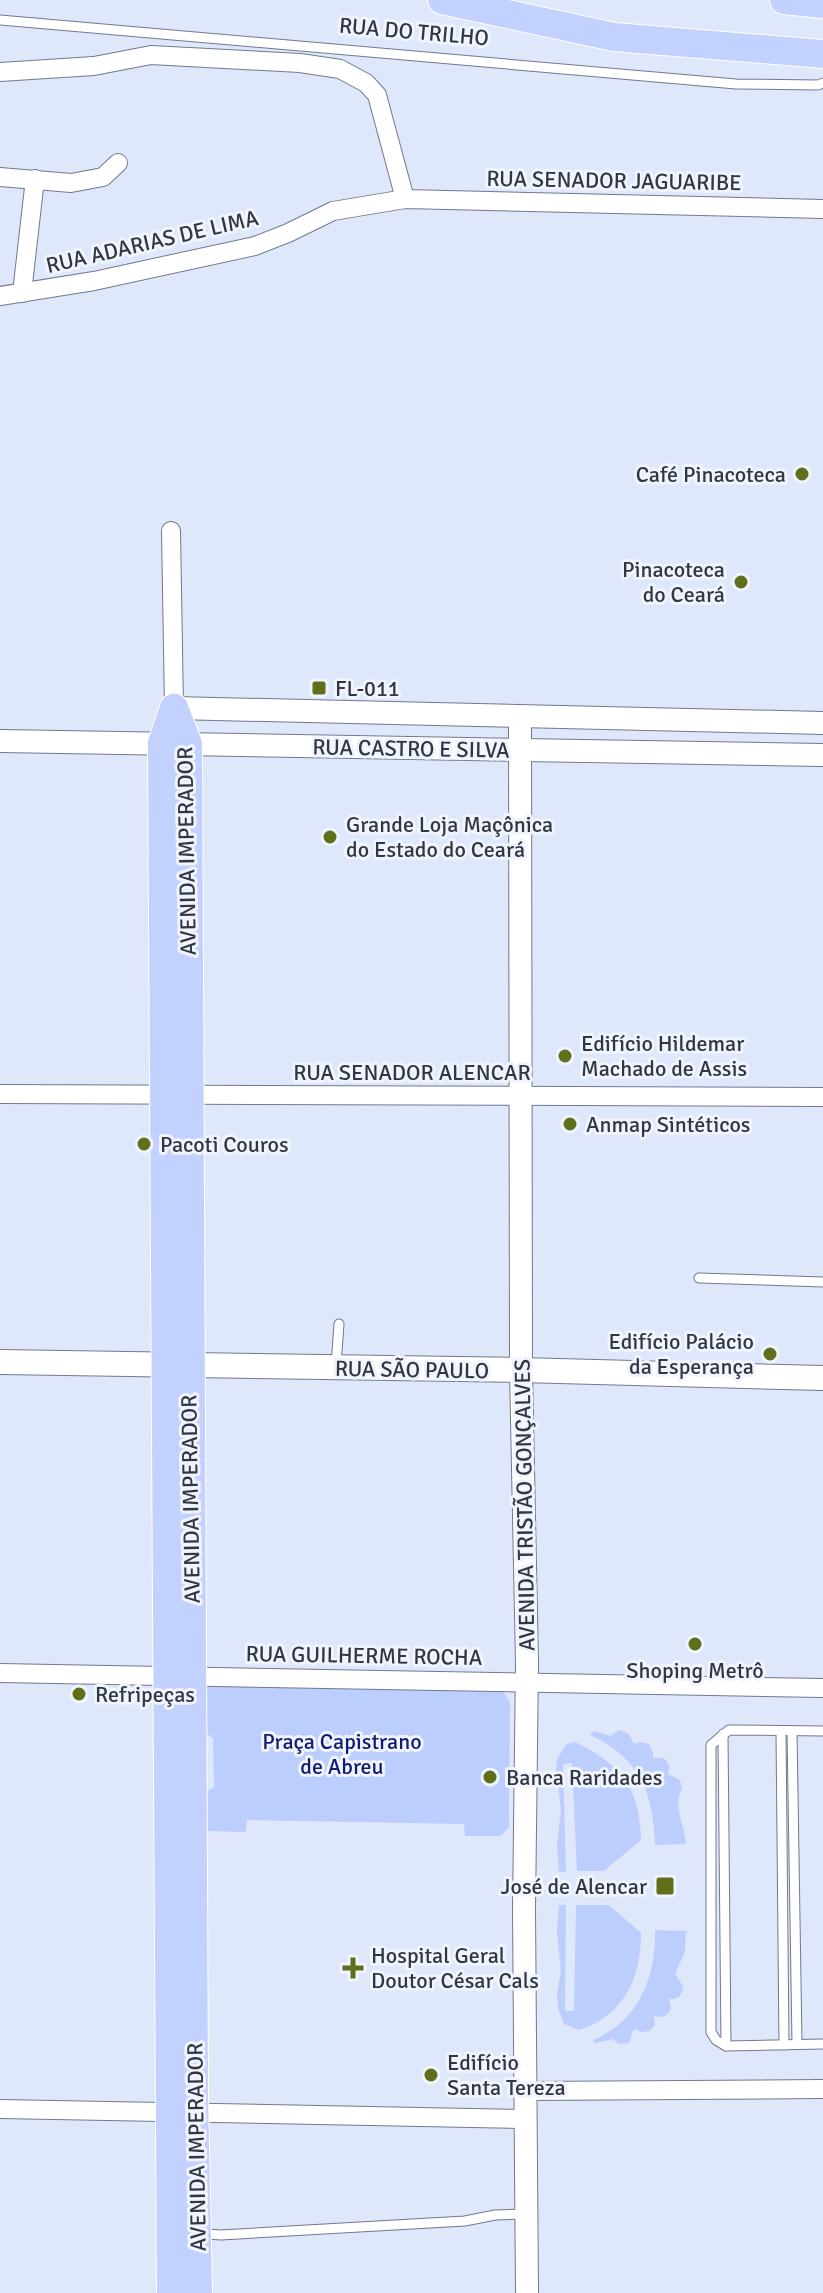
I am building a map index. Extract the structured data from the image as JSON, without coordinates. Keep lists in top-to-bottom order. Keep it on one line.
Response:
{"streets":{"main road":["AVENIDA IMPERADOR","RUA SÃO PAULO"],"street":["RUA DO TRILHO","RUA SENADOR JAGUARIBE","RUA ADARIAS DE LIMA","RUA CASTRO E SILVA","RUA SENADOR ALENCAR","AVENIDA TRISTÃO GONÇALVES","RUA GUILHERME ROCHA"]},"crossings":[["RUA DO TRILHO","RUA SENADOR JAGUARIBE"],["RUA DO TRILHO","RUA ADARIAS DE LIMA"],["RUA SENADOR JAGUARIBE","RUA ADARIAS DE LIMA"],["RUA CASTRO E SILVA","AVENIDA IMPERADOR"],["RUA CASTRO E SILVA","AVENIDA TRISTÃO GONÇALVES"],["AVENIDA IMPERADOR","RUA SENADOR ALENCAR"],["AVENIDA IMPERADOR","RUA SÃO PAULO"],["AVENIDA IMPERADOR","RUA GUILHERME ROCHA"],["RUA SENADOR ALENCAR","AVENIDA TRISTÃO GONÇALVES"],["RUA SÃO PAULO","AVENIDA TRISTÃO GONÇALVES"],["AVENIDA TRISTÃO GONÇALVES","RUA GUILHERME ROCHA"]],"parks":["Praça Capistrano de Abreu"],"places":{"other":["Café Pinacoteca","Pinacoteca do Ceará","Grande Loja Maçônica do Estado do Ceará","Edifício Hildemar Machado de Assis","Anmap Sintéticos","Pacoti Couros","Edifício Palácio da Esperança","Shoping Metrô","Refripeças","Banca Raridades","Edifício Santa Tereza"],"transit":["FL-011","José de Alencar"],"health":["Hospital Geral Doutor César Cals"]}}
